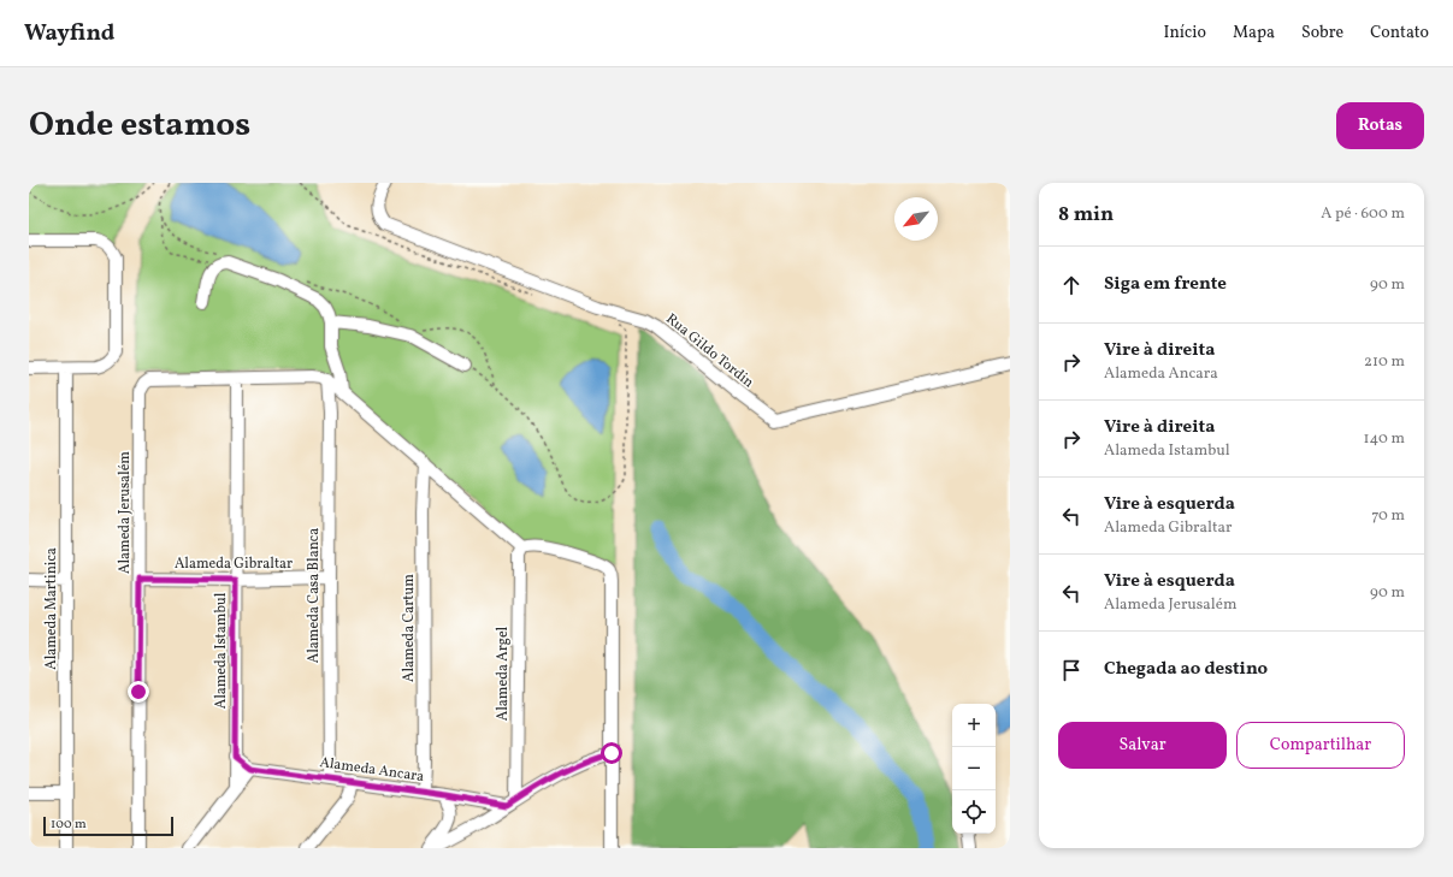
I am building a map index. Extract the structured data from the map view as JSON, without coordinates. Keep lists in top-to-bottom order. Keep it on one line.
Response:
{"streets":{"street":["Rua Gildo Tordin","Alameda Jerusalém","Alameda Gibraltar","Alameda Casa Blanca","Alameda Martinica","Alameda Cartum","Alameda Istambul","Alameda Argel","Alameda Ancara"]},"crossings":[["Alameda Jerusalém","Alameda Gibraltar"],["Alameda Jerusalém","Alameda Casa Blanca"],["Alameda Jerusalém","Alameda Cartum"],["Alameda Jerusalém","Alameda Istambul"],["Alameda Jerusalém","Alameda Argel"],["Alameda Gibraltar","Alameda Casa Blanca"],["Alameda Gibraltar","Alameda Istambul"],["Alameda Casa Blanca","Alameda Ancara"],["Alameda Cartum","Alameda Ancara"],["Alameda Istambul","Alameda Ancara"],["Alameda Argel","Alameda Ancara"]],"scale_bar":"100 m","north":"bottom left","page":{"header":"Wayfind","nav":["Início","Mapa","Sobre","Contato"],"title":"Onde estamos","buttons":["Rotas",["Salvar","Compartilhar"]],"heading":["8 min","A pé · 600 m"],"list":[["Siga em frente","90 m"],["Vire à direita","Alameda Ancara","210 m"],["Vire à direita","Alameda Istambul","140 m"],["Vire à esquerda","Alameda Gibraltar","70 m"],["Vire à esquerda","Alameda Jerusalém","90 m"],"Chegada ao destino"],"map_buttons":["+","−"],"scale":"100 m"}}
